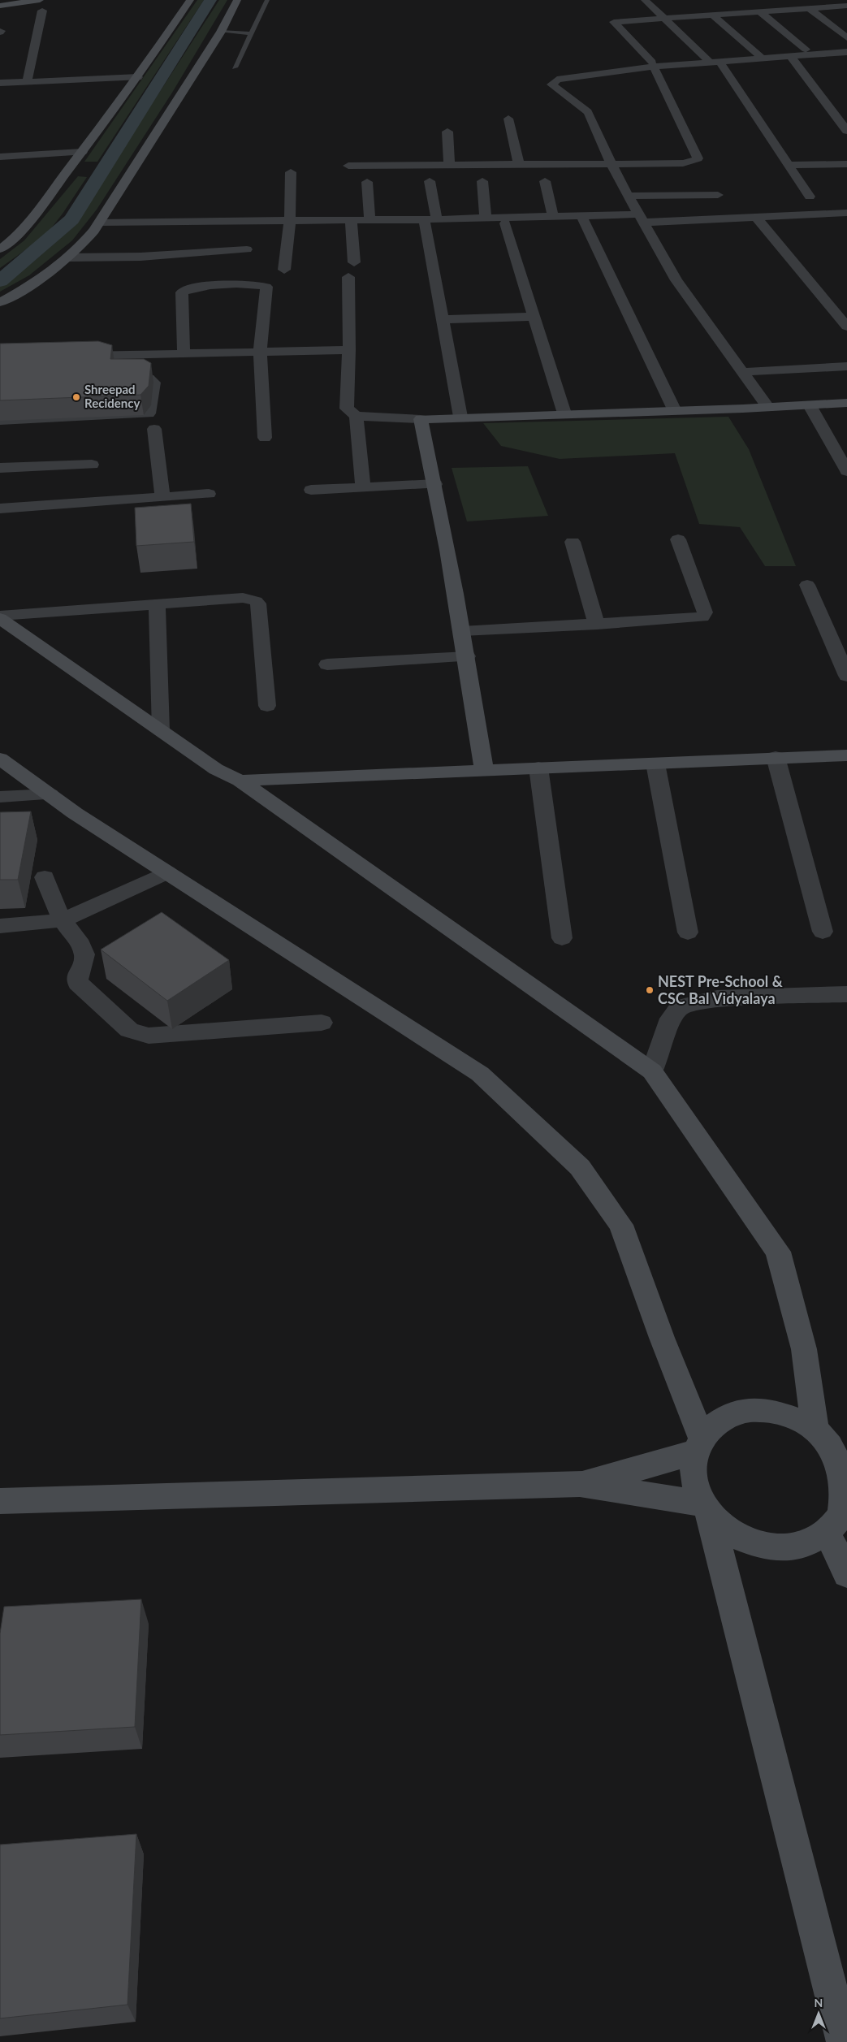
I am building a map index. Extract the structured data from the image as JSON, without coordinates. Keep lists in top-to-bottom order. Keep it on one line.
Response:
{"places":["Shreepad Recidency","NEST Pre-School & CSC Bal Vidyalaya"],"north":"top"}
